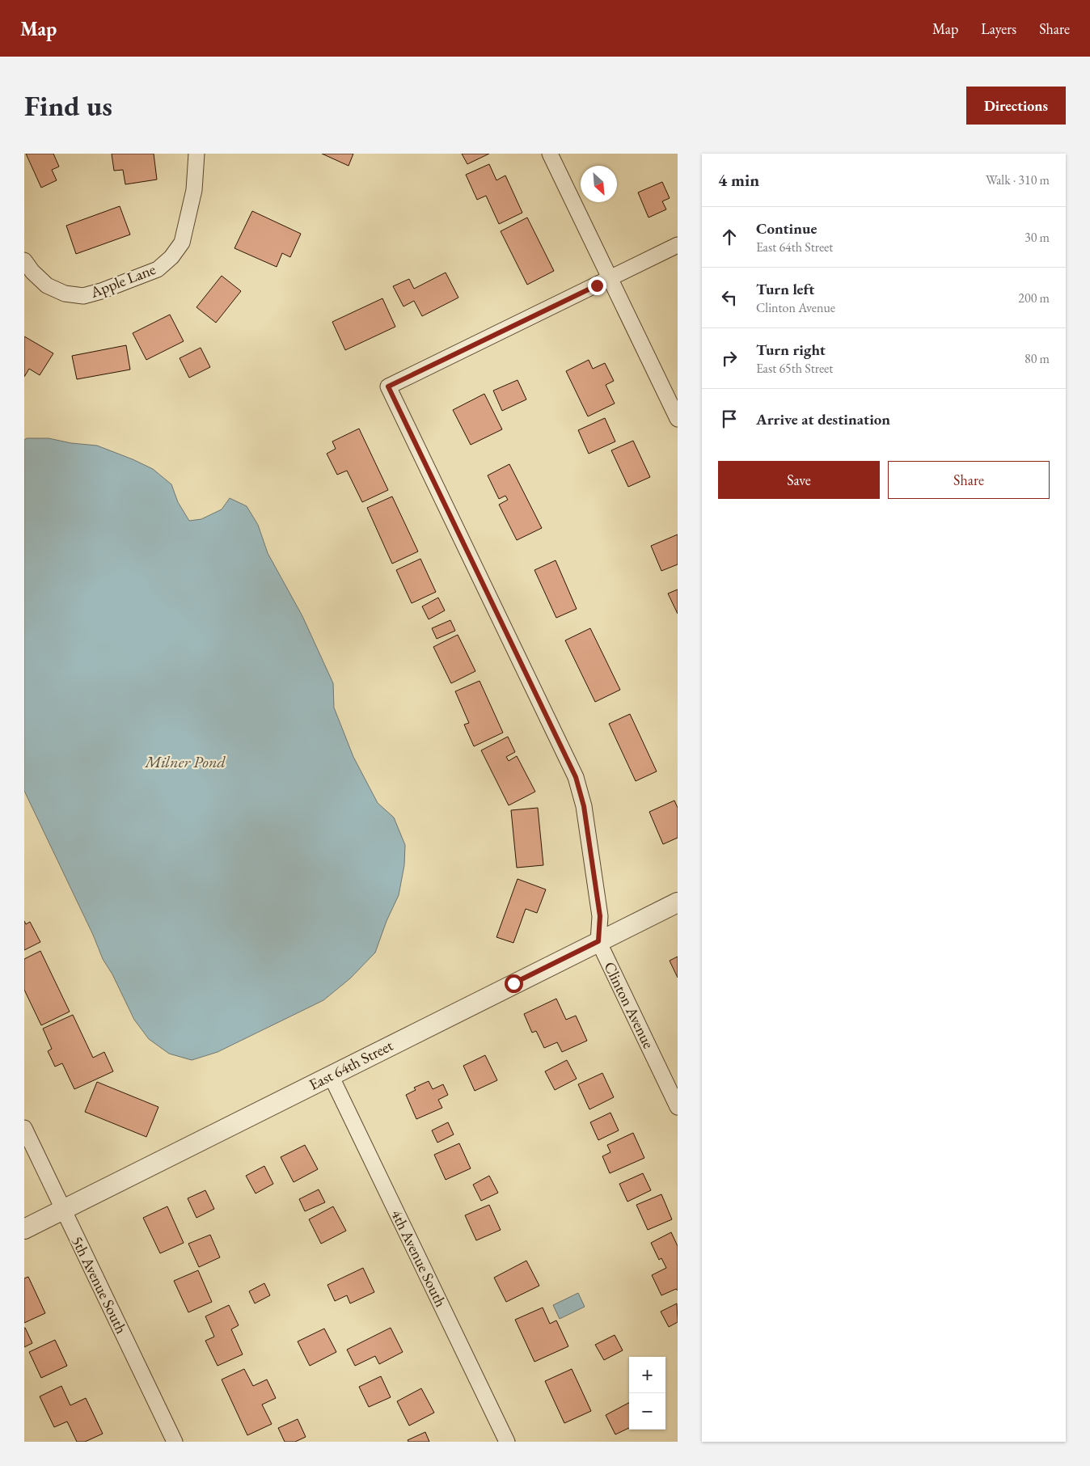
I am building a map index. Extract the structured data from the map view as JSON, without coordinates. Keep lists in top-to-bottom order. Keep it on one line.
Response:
{"streets":{"street":["Apple Lane","Clinton Avenue","East 64th Street","4th Avenue South","5th Avenue South"]},"crossings":[["Clinton Avenue","East 64th Street"],["East 64th Street","4th Avenue South"],["East 64th Street","5th Avenue South"]],"water":["Milner Pond"],"north":"bottom right","page":{"header":"Map","nav":["Map","Layers","Share"],"buttons":["Directions",["Save","Share"]],"title":"Find us","heading":["4 min","Walk · 310 m"],"list":[["Continue","East 64th Street","30 m"],["Turn left","Clinton Avenue","200 m"],["Turn right","East 65th Street","80 m"],"Arrive at destination"],"map_buttons":["+","−"]}}
